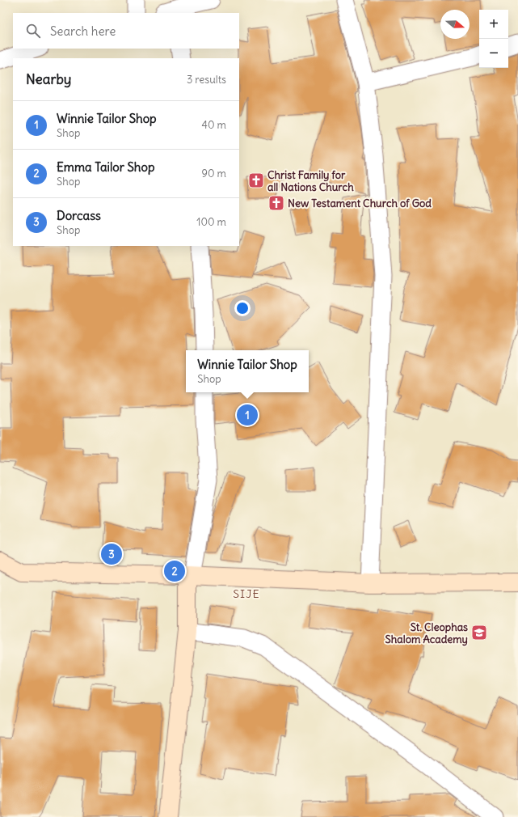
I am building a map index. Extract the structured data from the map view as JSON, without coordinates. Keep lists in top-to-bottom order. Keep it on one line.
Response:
{"districts":["SIJE"],"places":{"church":["Christ Family for all Nations Church","New Testament Church of God"],"school or university":["St. Cleophas Shalom Academy"]},"north":"right","page":{"map_buttons":["+","−"],"search":"Search here","heading":["Nearby","3 results"],"list":[{"mark":"1","name":"Winnie Tailor Shop","note":"Shop","value":"40 m"},{"mark":"2","name":"Emma Tailor Shop","note":"Shop","value":"90 m"},{"mark":"3","name":"Dorcass","note":"Shop","value":"100 m"}],"popup":["Winnie Tailor Shop","Shop"],"pins":["1","3","2"]}}
